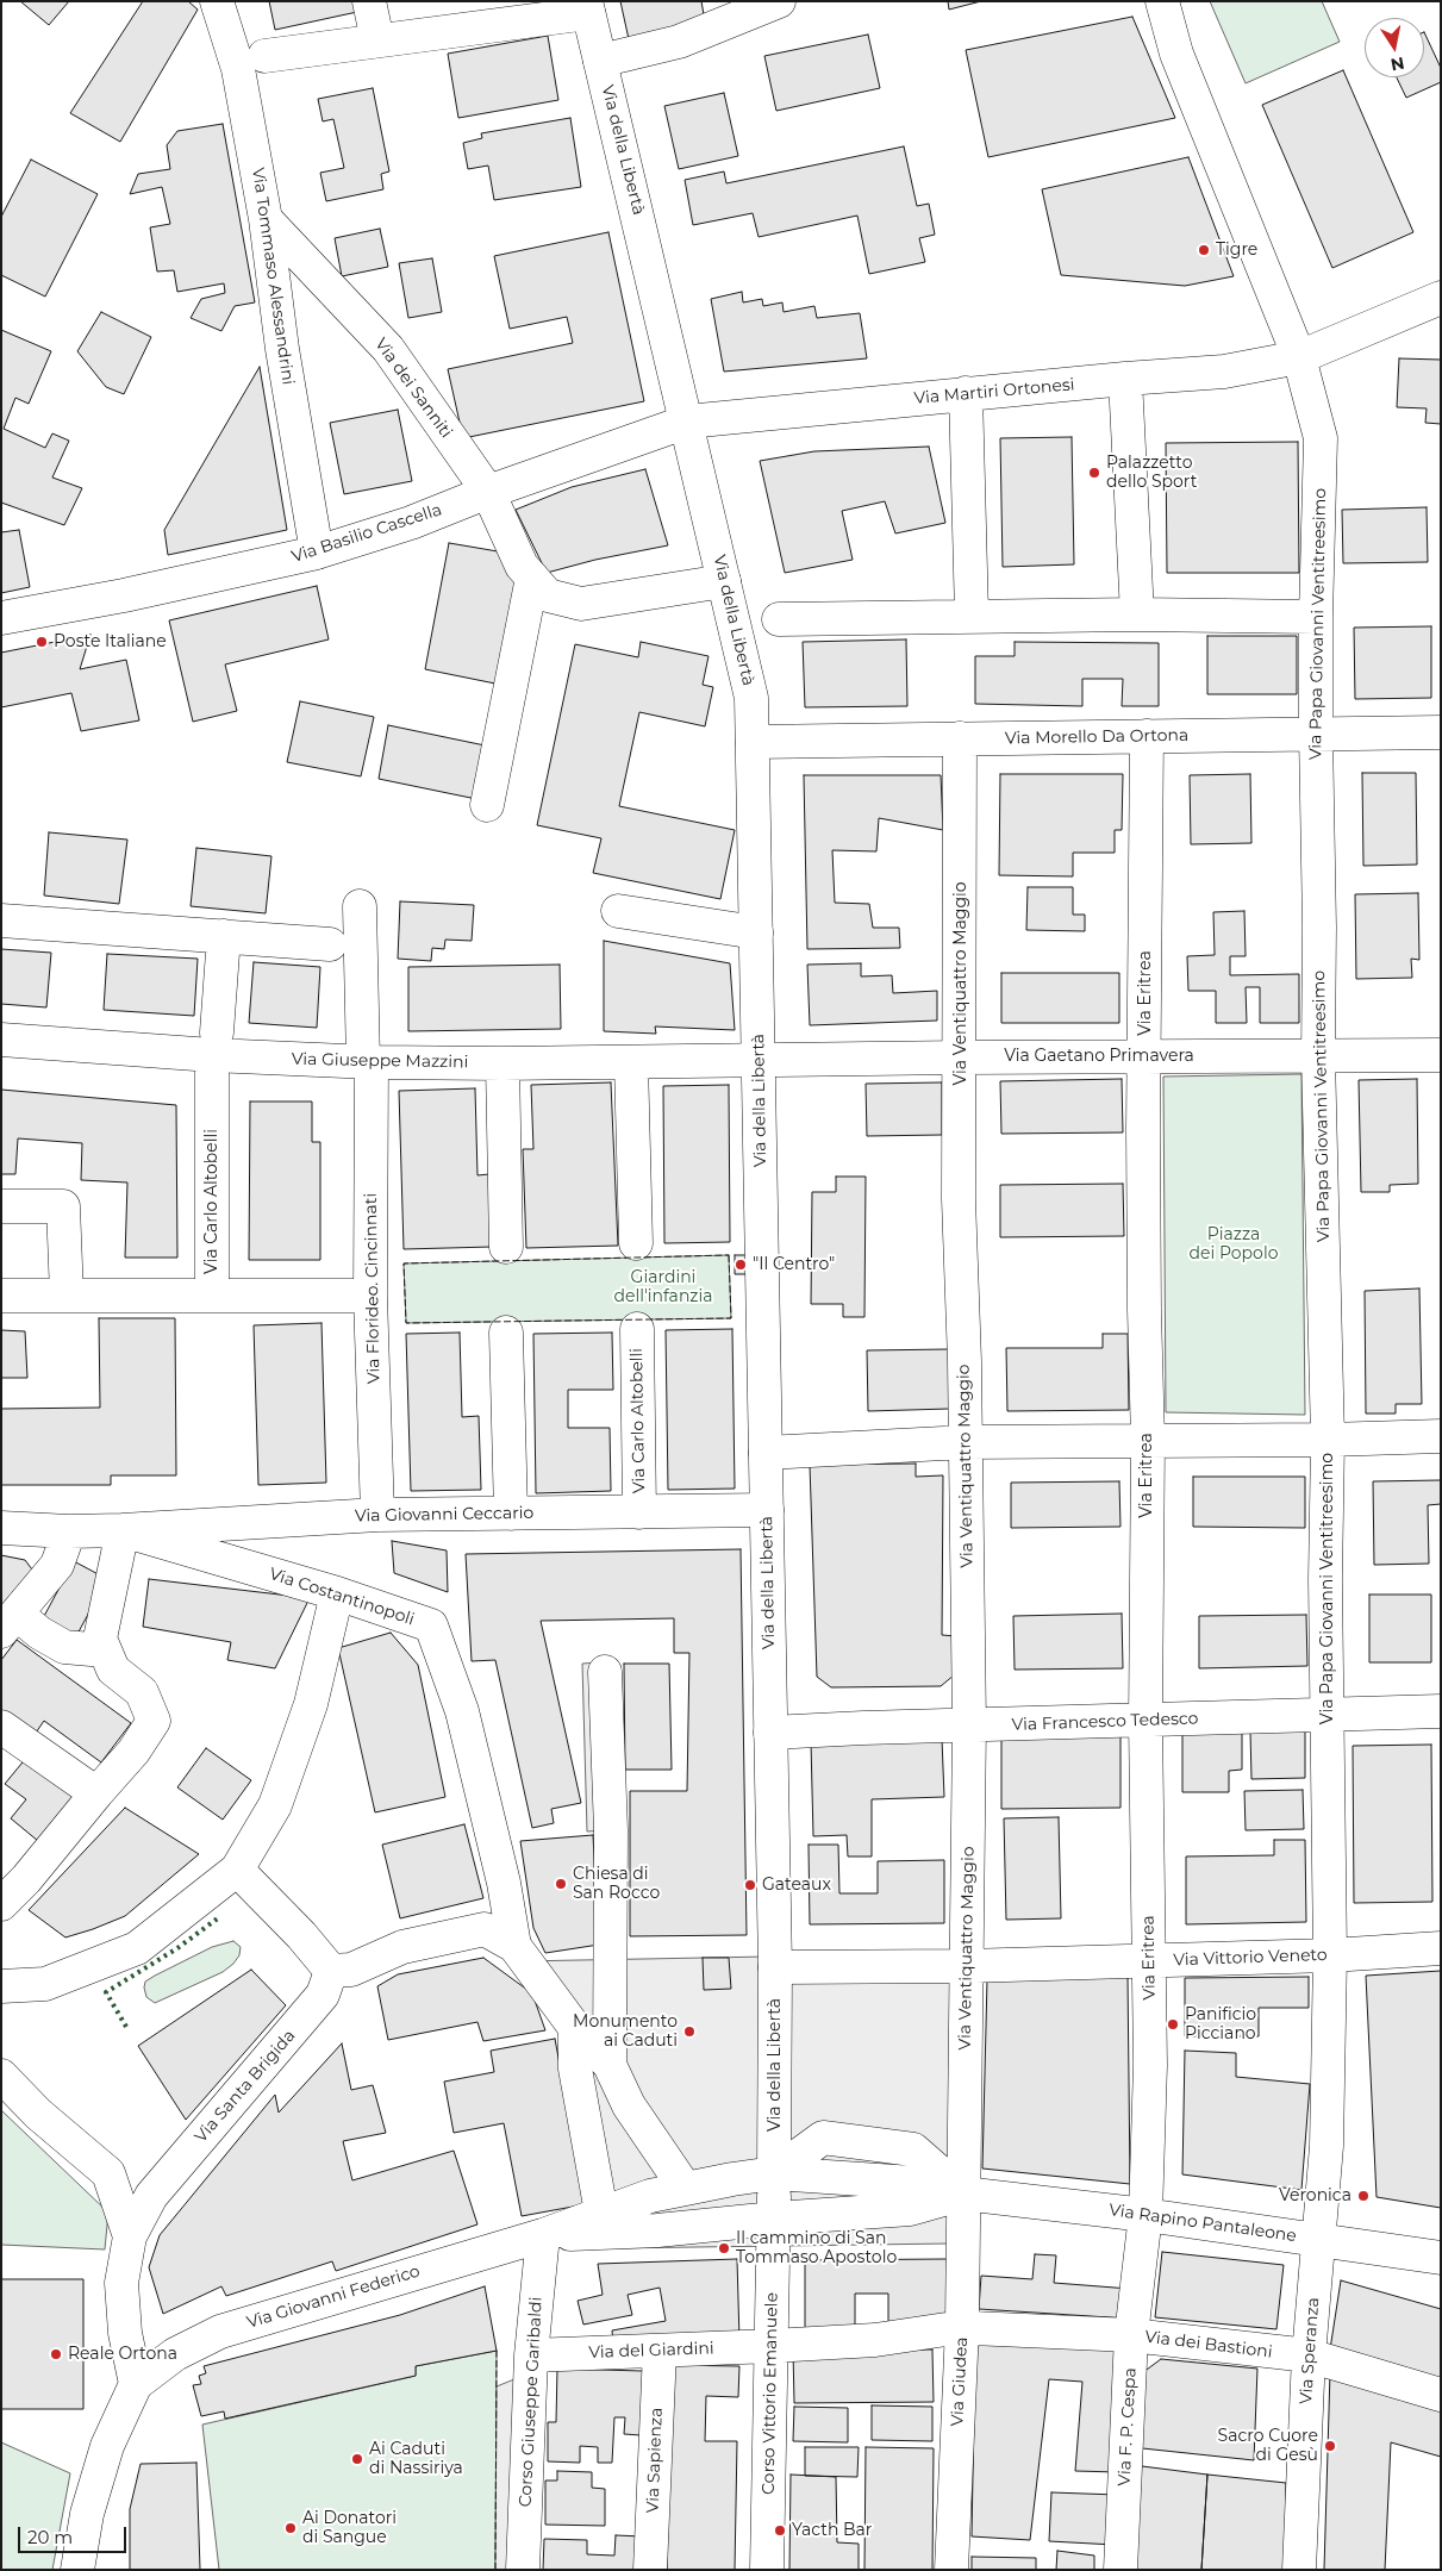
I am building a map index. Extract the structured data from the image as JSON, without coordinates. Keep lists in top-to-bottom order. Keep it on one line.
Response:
{"streets":{"street":["Via della Libertà","Via Tommaso Alessandrini","Via dei Sanniti","Via Martiri Ortonesi","Via Basilio Cascella","Via Papa Giovanni Ventitreesimo","Via Morello Da Ortona","Via Ventiquattro Maggio","Via Eritrea","Via Gaetano Primavera","Via Giuseppe Mazzini","Via Carlo Altobelli","Via Florideo. Cincinnati","Via Giovanni Ceccario","Via Costantinopoli","Via Francesco Tedesco","Via Vittorio Veneto","Via Santa Brigida","Via Rapino Pantaleone","Via Giovanni Federico","Via dei Bastioni","Via del Giardini","Via Speranza","Via Giudea","Corso Vittorio Emanuele","Corso Giuseppe Garibaldi","Via F. P. Cespa","Via Sapienza"]},"crossings":[["Via della Libertà","Via dei Sanniti"],["Via della Libertà","Via Martiri Ortonesi"],["Via della Libertà","Via Basilio Cascella"],["Via della Libertà","Via Morello Da Ortona"],["Via della Libertà","Via Gaetano Primavera"],["Via della Libertà","Via Giuseppe Mazzini"],["Via della Libertà","Via Giovanni Ceccario"],["Via della Libertà","Via Francesco Tedesco"],["Via della Libertà","Via Vittorio Veneto"],["Via della Libertà","Via Rapino Pantaleone"],["Via della Libertà","Via Giovanni Federico"],["Via della Libertà","Corso Vittorio Emanuele"],["Via Tommaso Alessandrini","Via dei Sanniti"],["Via Tommaso Alessandrini","Via Basilio Cascella"],["Via dei Sanniti","Via Basilio Cascella"],["Via Martiri Ortonesi","Via Basilio Cascella"],["Via Martiri Ortonesi","Via Papa Giovanni Ventitreesimo"],["Via Papa Giovanni Ventitreesimo","Via Morello Da Ortona"],["Via Papa Giovanni Ventitreesimo","Via Gaetano Primavera"],["Via Papa Giovanni Ventitreesimo","Via Francesco Tedesco"],["Via Papa Giovanni Ventitreesimo","Via Vittorio Veneto"],["Via Papa Giovanni Ventitreesimo","Via Rapino Pantaleone"],["Via Papa Giovanni Ventitreesimo","Via Speranza"],["Via Morello Da Ortona","Via Ventiquattro Maggio"],["Via Morello Da Ortona","Via Eritrea"],["Via Ventiquattro Maggio","Via Gaetano Primavera"],["Via Ventiquattro Maggio","Via Francesco Tedesco"],["Via Ventiquattro Maggio","Via Vittorio Veneto"],["Via Ventiquattro Maggio","Via Rapino Pantaleone"],["Via Ventiquattro Maggio","Via Giudea"],["Via Eritrea","Via Gaetano Primavera"],["Via Eritrea","Via Francesco Tedesco"],["Via Eritrea","Via Vittorio Veneto"],["Via Eritrea","Via Rapino Pantaleone"],["Via Eritrea","Via F. P. Cespa"],["Via Gaetano Primavera","Via Giuseppe Mazzini"],["Via Giuseppe Mazzini","Via Carlo Altobelli"],["Via Giuseppe Mazzini","Via Florideo. Cincinnati"],["Via Carlo Altobelli","Via Florideo. Cincinnati"],["Via Carlo Altobelli","Via Giovanni Ceccario"],["Via Florideo. Cincinnati","Via Giovanni Ceccario"],["Via Giovanni Ceccario","Via Costantinopoli"],["Via Costantinopoli","Via Giovanni Federico"],["Via Santa Brigida","Via Giovanni Federico"],["Via Rapino Pantaleone","Via Giovanni Federico"],["Via Rapino Pantaleone","Via Speranza"],["Via Rapino Pantaleone","Via Giudea"],["Via Rapino Pantaleone","Corso Vittorio Emanuele"],["Via Rapino Pantaleone","Via F. P. Cespa"],["Via Giovanni Federico","Corso Vittorio Emanuele"],["Via Giovanni Federico","Corso Giuseppe Garibaldi"],["Via dei Bastioni","Via del Giardini"],["Via dei Bastioni","Via Speranza"],["Via dei Bastioni","Via Giudea"],["Via dei Bastioni","Corso Vittorio Emanuele"],["Via dei Bastioni","Via F. P. Cespa"],["Via del Giardini","Corso Vittorio Emanuele"],["Via del Giardini","Corso Giuseppe Garibaldi"],["Via del Giardini","Via Sapienza"]],"parks":["Piazza dei Popolo","Giardini dell'infanzia"],"places":["Tigre","Palazzetto dello Sport","Poste Italiane","\"Il Centro\"","Chiesa di San Rocco","Gateaux","Panificio Picciano","Monumento ai Caduti","Veronica","Il cammino di San Tommaso Apostolo","Reale Ortona","Sacro Cuore di Gesù","Ai Caduti di Nassiriya","Ai Donatori di Sangue","Yacth Bar"],"scale_bar":"20 m","north":"bottom"}
